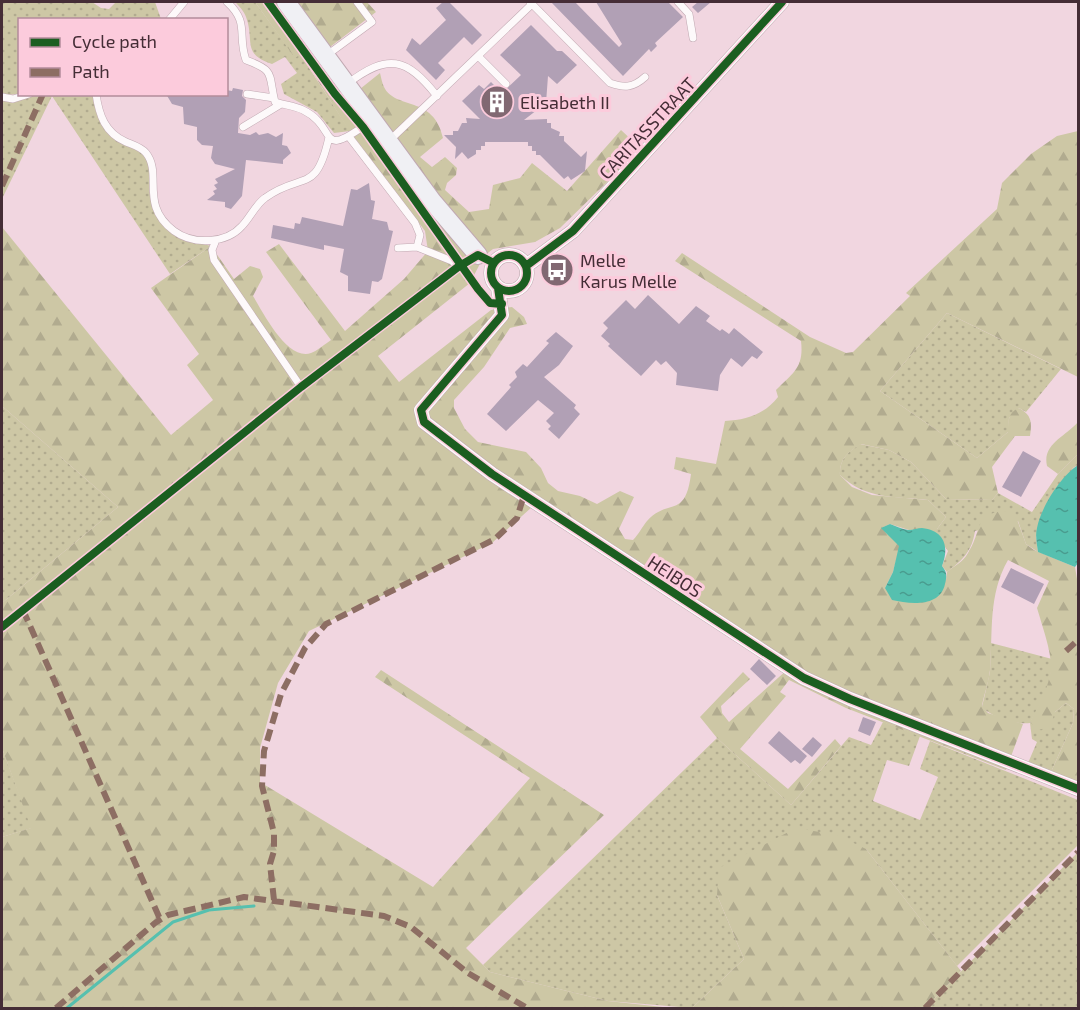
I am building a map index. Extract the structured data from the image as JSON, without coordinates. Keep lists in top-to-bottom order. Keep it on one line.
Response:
{"streets":{"street":["CARITASSTRAAT","HEIBOS"]},"crossings":[["CARITASSTRAAT","HEIBOS"]],"places":{"building":["Elisabeth II"],"bus stop":["Melle Karus Melle"]},"legend":["Cycle path","Path"]}
